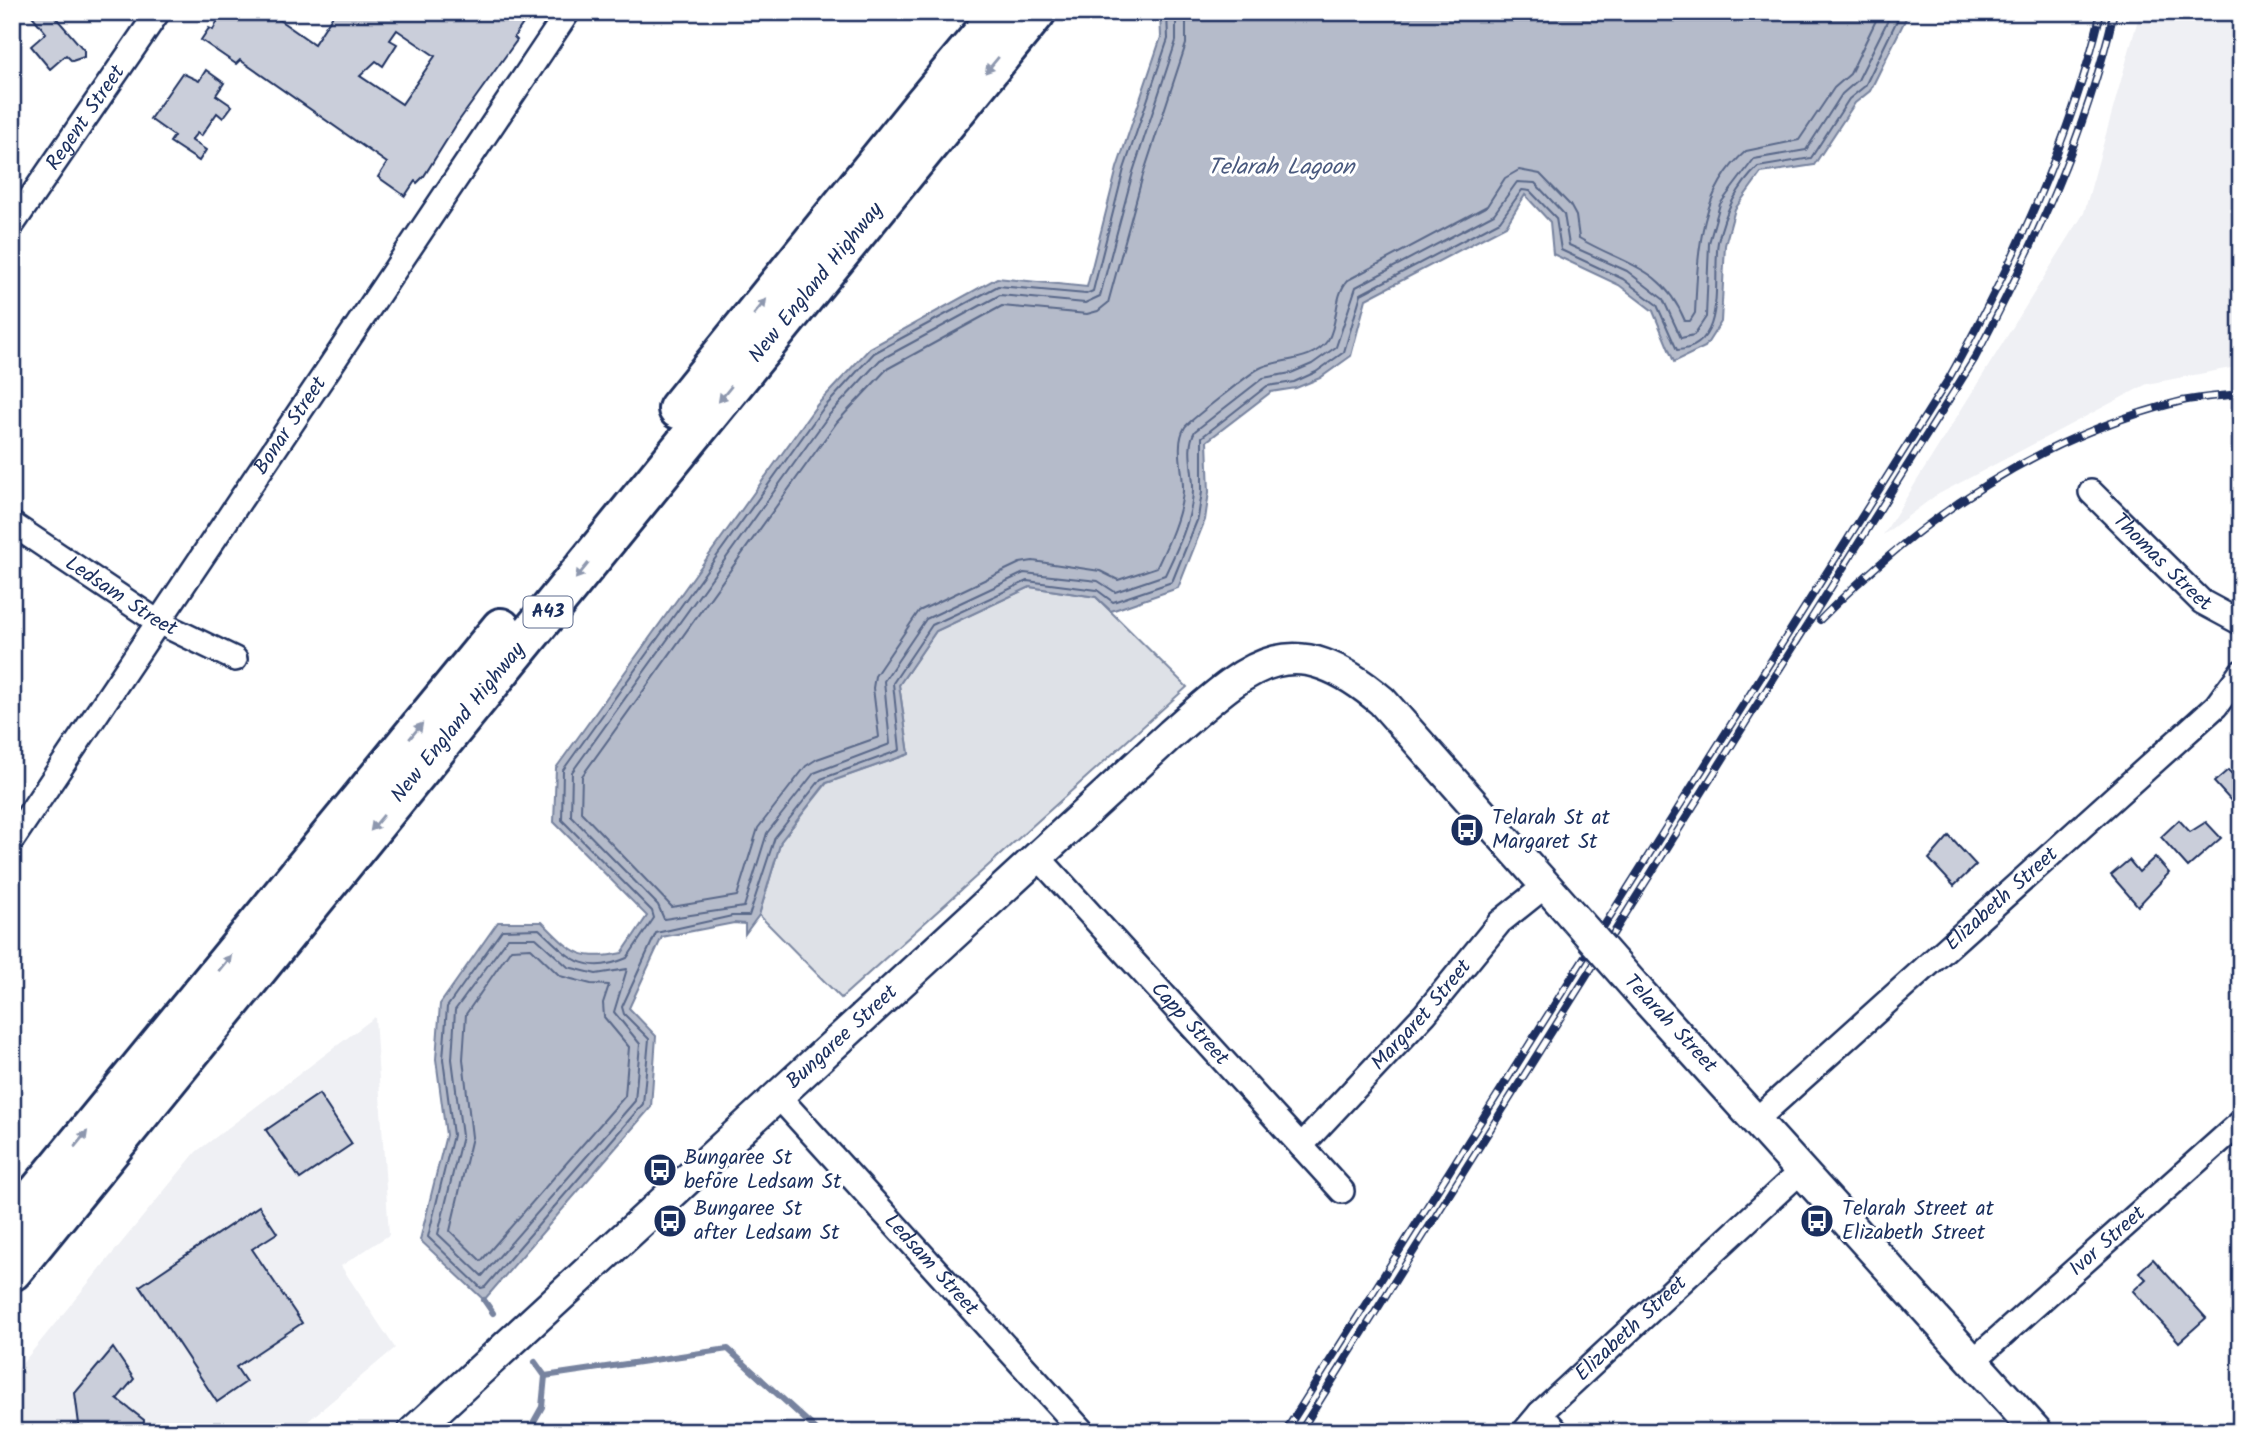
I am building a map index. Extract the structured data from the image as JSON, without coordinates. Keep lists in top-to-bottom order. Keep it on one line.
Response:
{"streets":{"highway":["New England Highway","A43"],"street":["Regent Street","Bonar Street","Thomas Street","Ledsam Street","Elizabeth Street","Margaret Street","Telarah Street","Capp Street","Bungaree Street","Ivor Street"]},"crossings":[["Bonar Street","Ledsam Street"],["Ledsam Street","Bungaree Street"],["Elizabeth Street","Telarah Street"],["Margaret Street","Telarah Street"],["Margaret Street","Capp Street"],["Telarah Street","Bungaree Street"],["Telarah Street","Ivor Street"],["Capp Street","Bungaree Street"]],"water":["Telarah Lagoon"],"places":{"bus stop":["Telarah St at Margaret St","Bungaree St before Ledsam St","Bungaree St after Ledsam St","Telarah Street at Elizabeth Street"]}}
